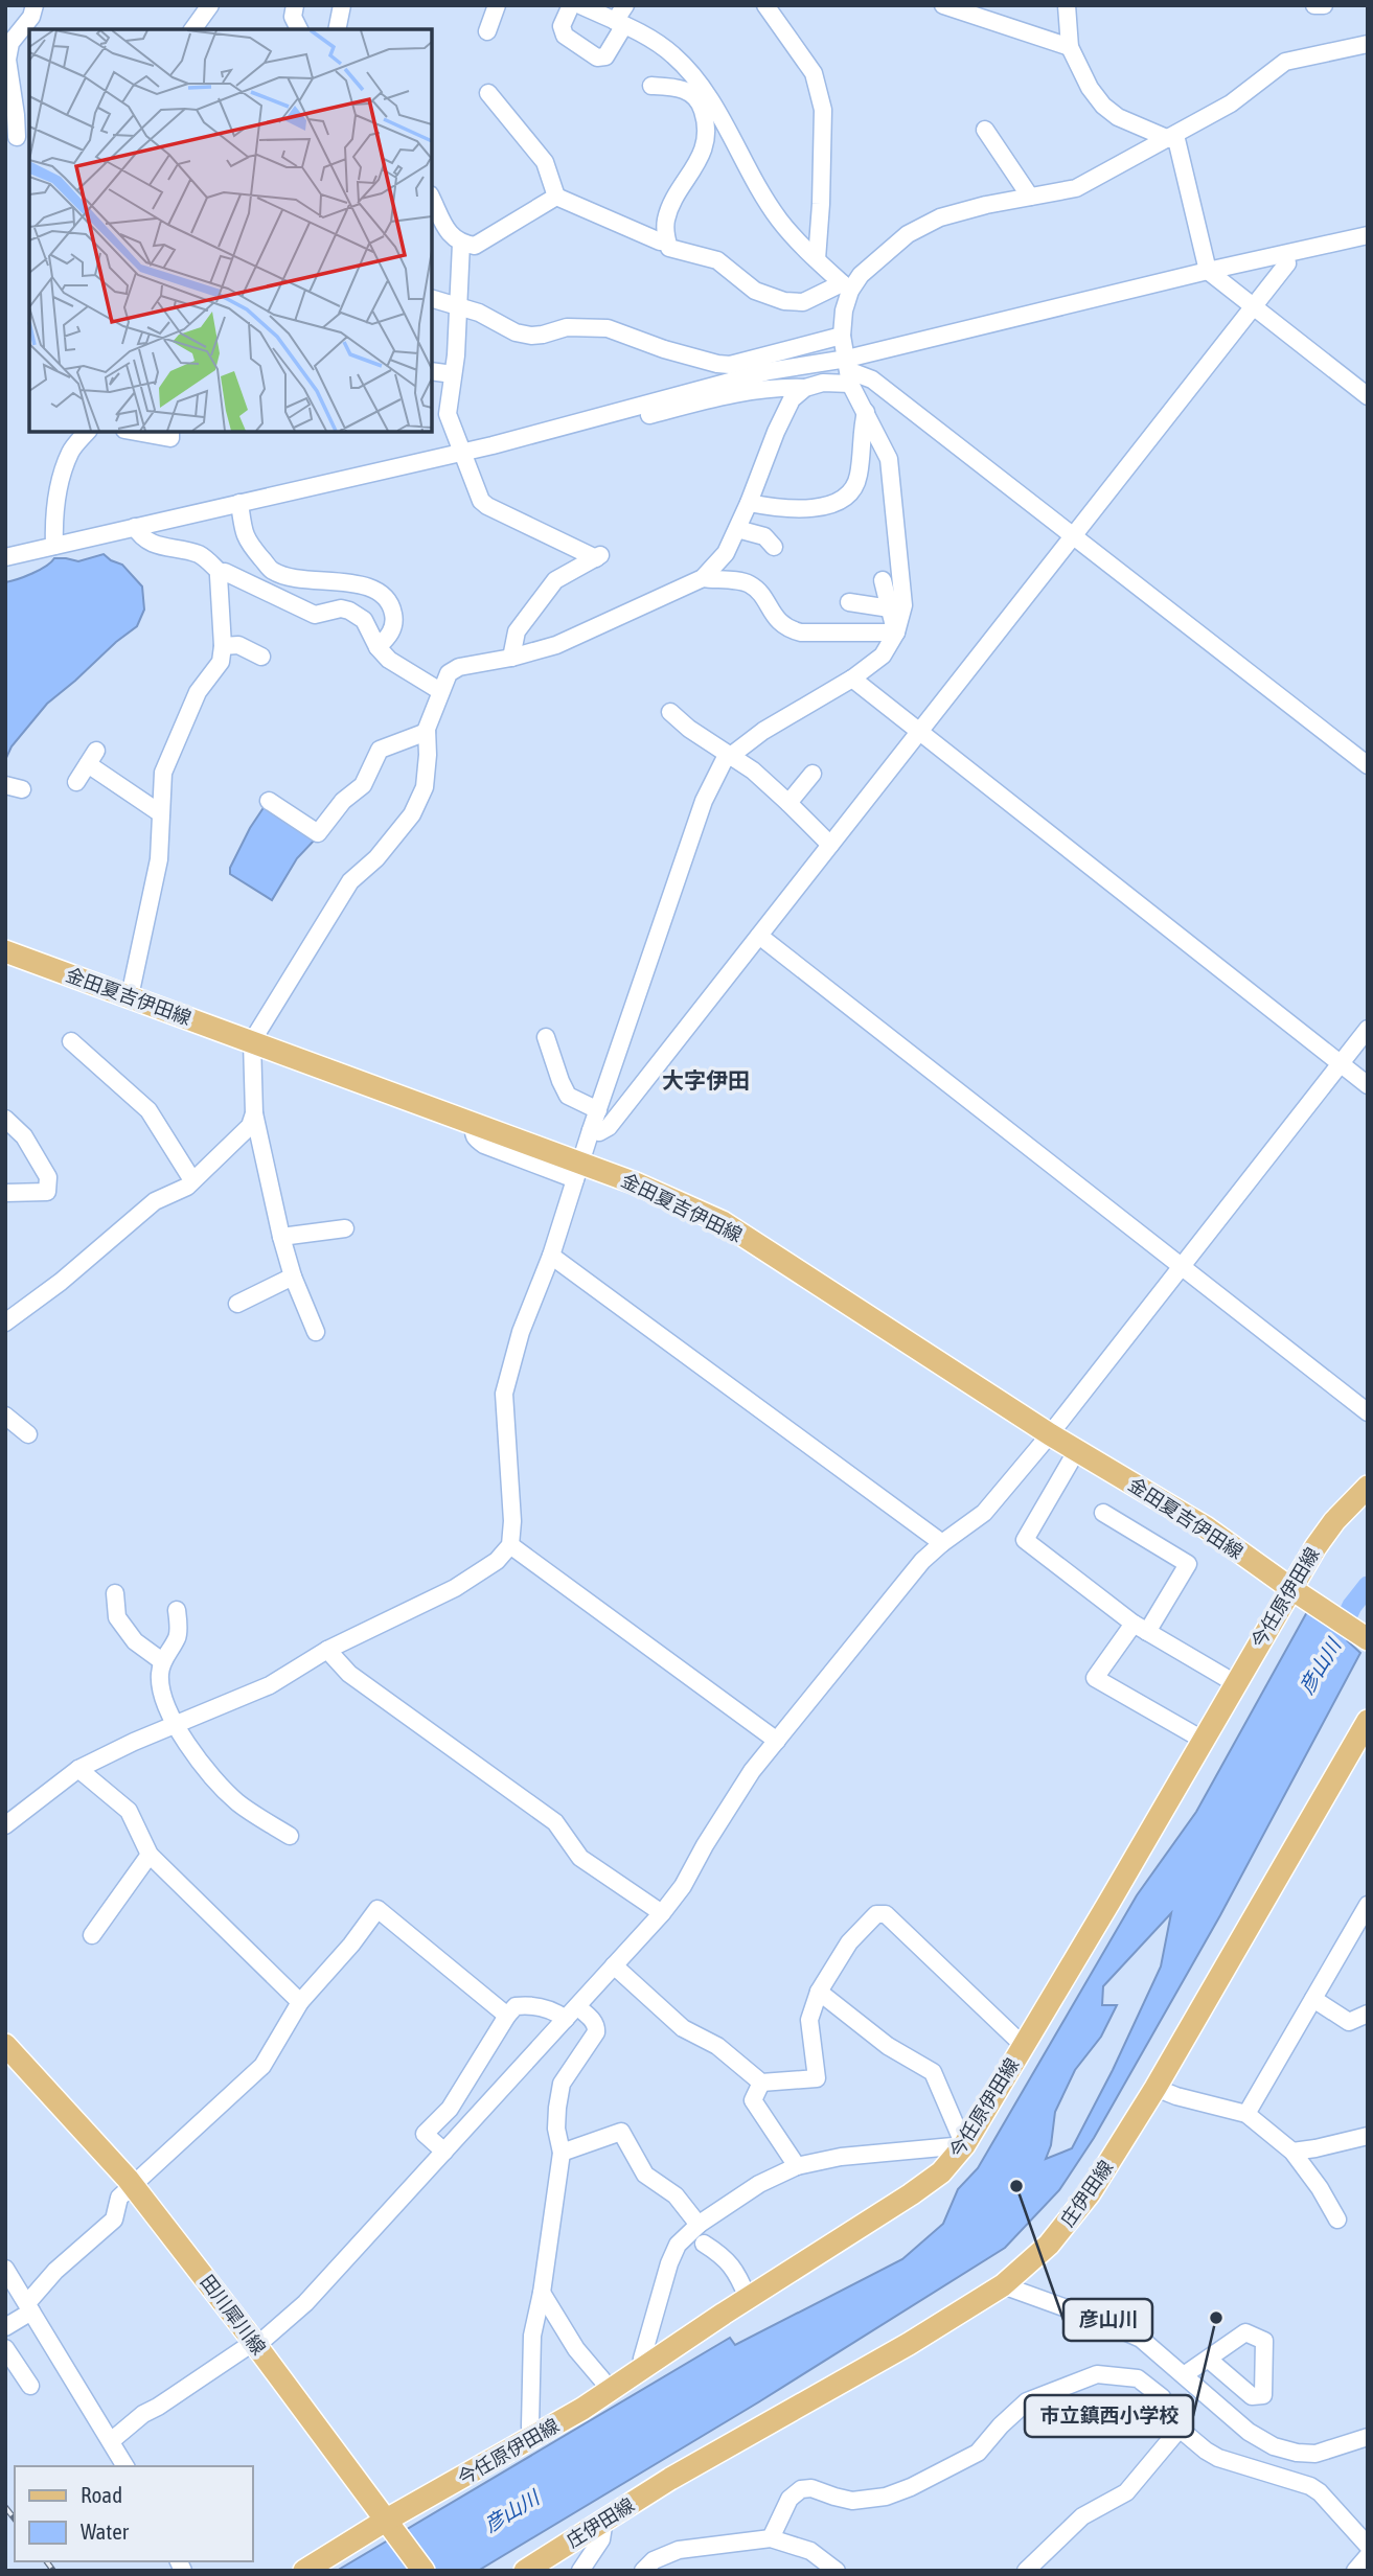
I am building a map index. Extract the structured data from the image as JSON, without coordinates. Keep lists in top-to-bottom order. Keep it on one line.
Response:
{"streets":{"main road":["金田夏吉伊田線","今任原伊田線","庄伊田線","田川犀川線"]},"crossings":[["金田夏吉伊田線","今任原伊田線"],["今任原伊田線","田川犀川線"]],"districts":["大字伊田"],"water":["彦山川"],"places":["彦山川","市立鎮西小学校"],"legend":["Road","Water"]}
